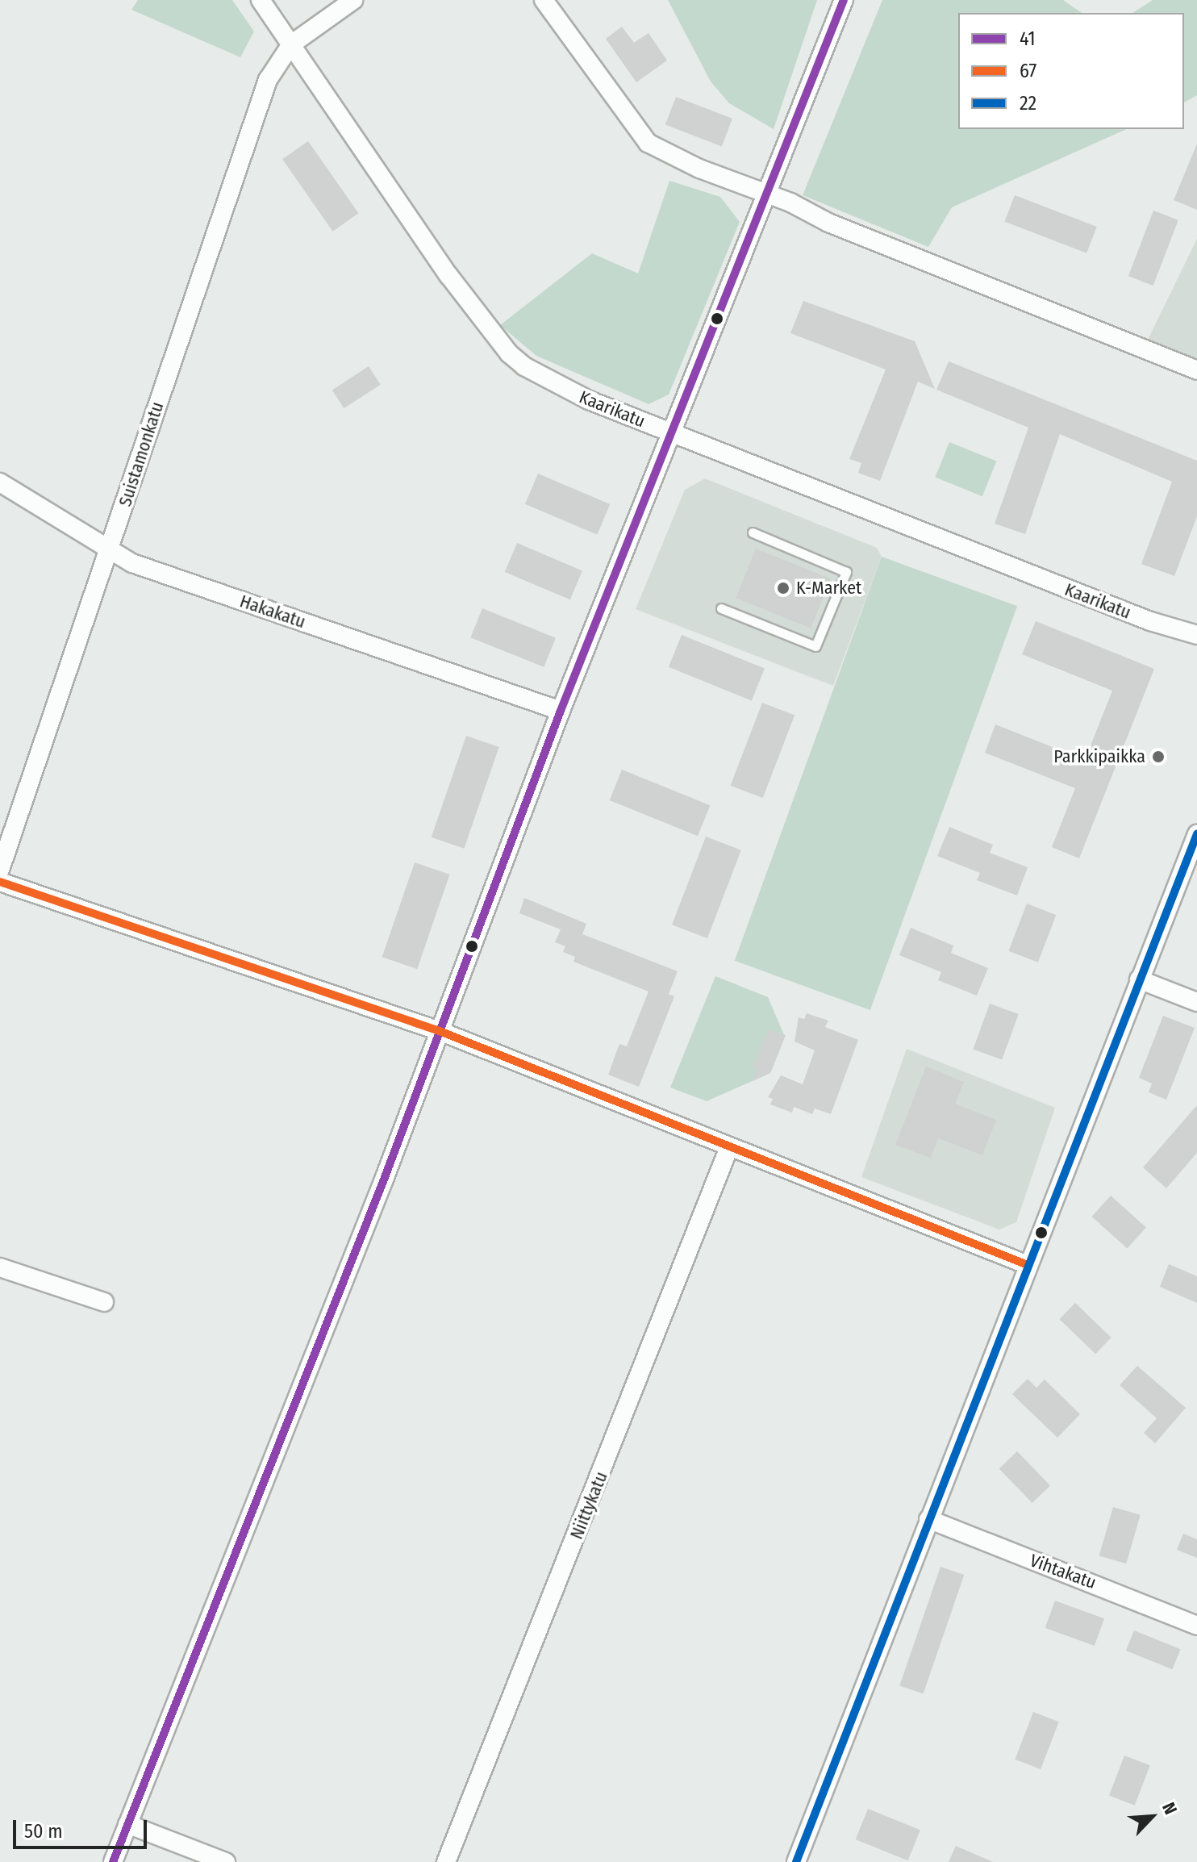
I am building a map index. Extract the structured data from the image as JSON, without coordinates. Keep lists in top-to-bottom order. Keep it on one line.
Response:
{"streets":{"street":["Kaarikatu","Suistamonkatu","Hakakatu","Niittykatu","Vihtakatu"]},"crossings":[["Kaarikatu","Suistamonkatu"],["Suistamonkatu","Hakakatu"]],"places":["K-Market","Parkkipaikka"],"lines":["transit line 41","transit line 22","transit line 67"],"legend":["41","67","22"],"scale_bar":"50 m","north":"top right"}
